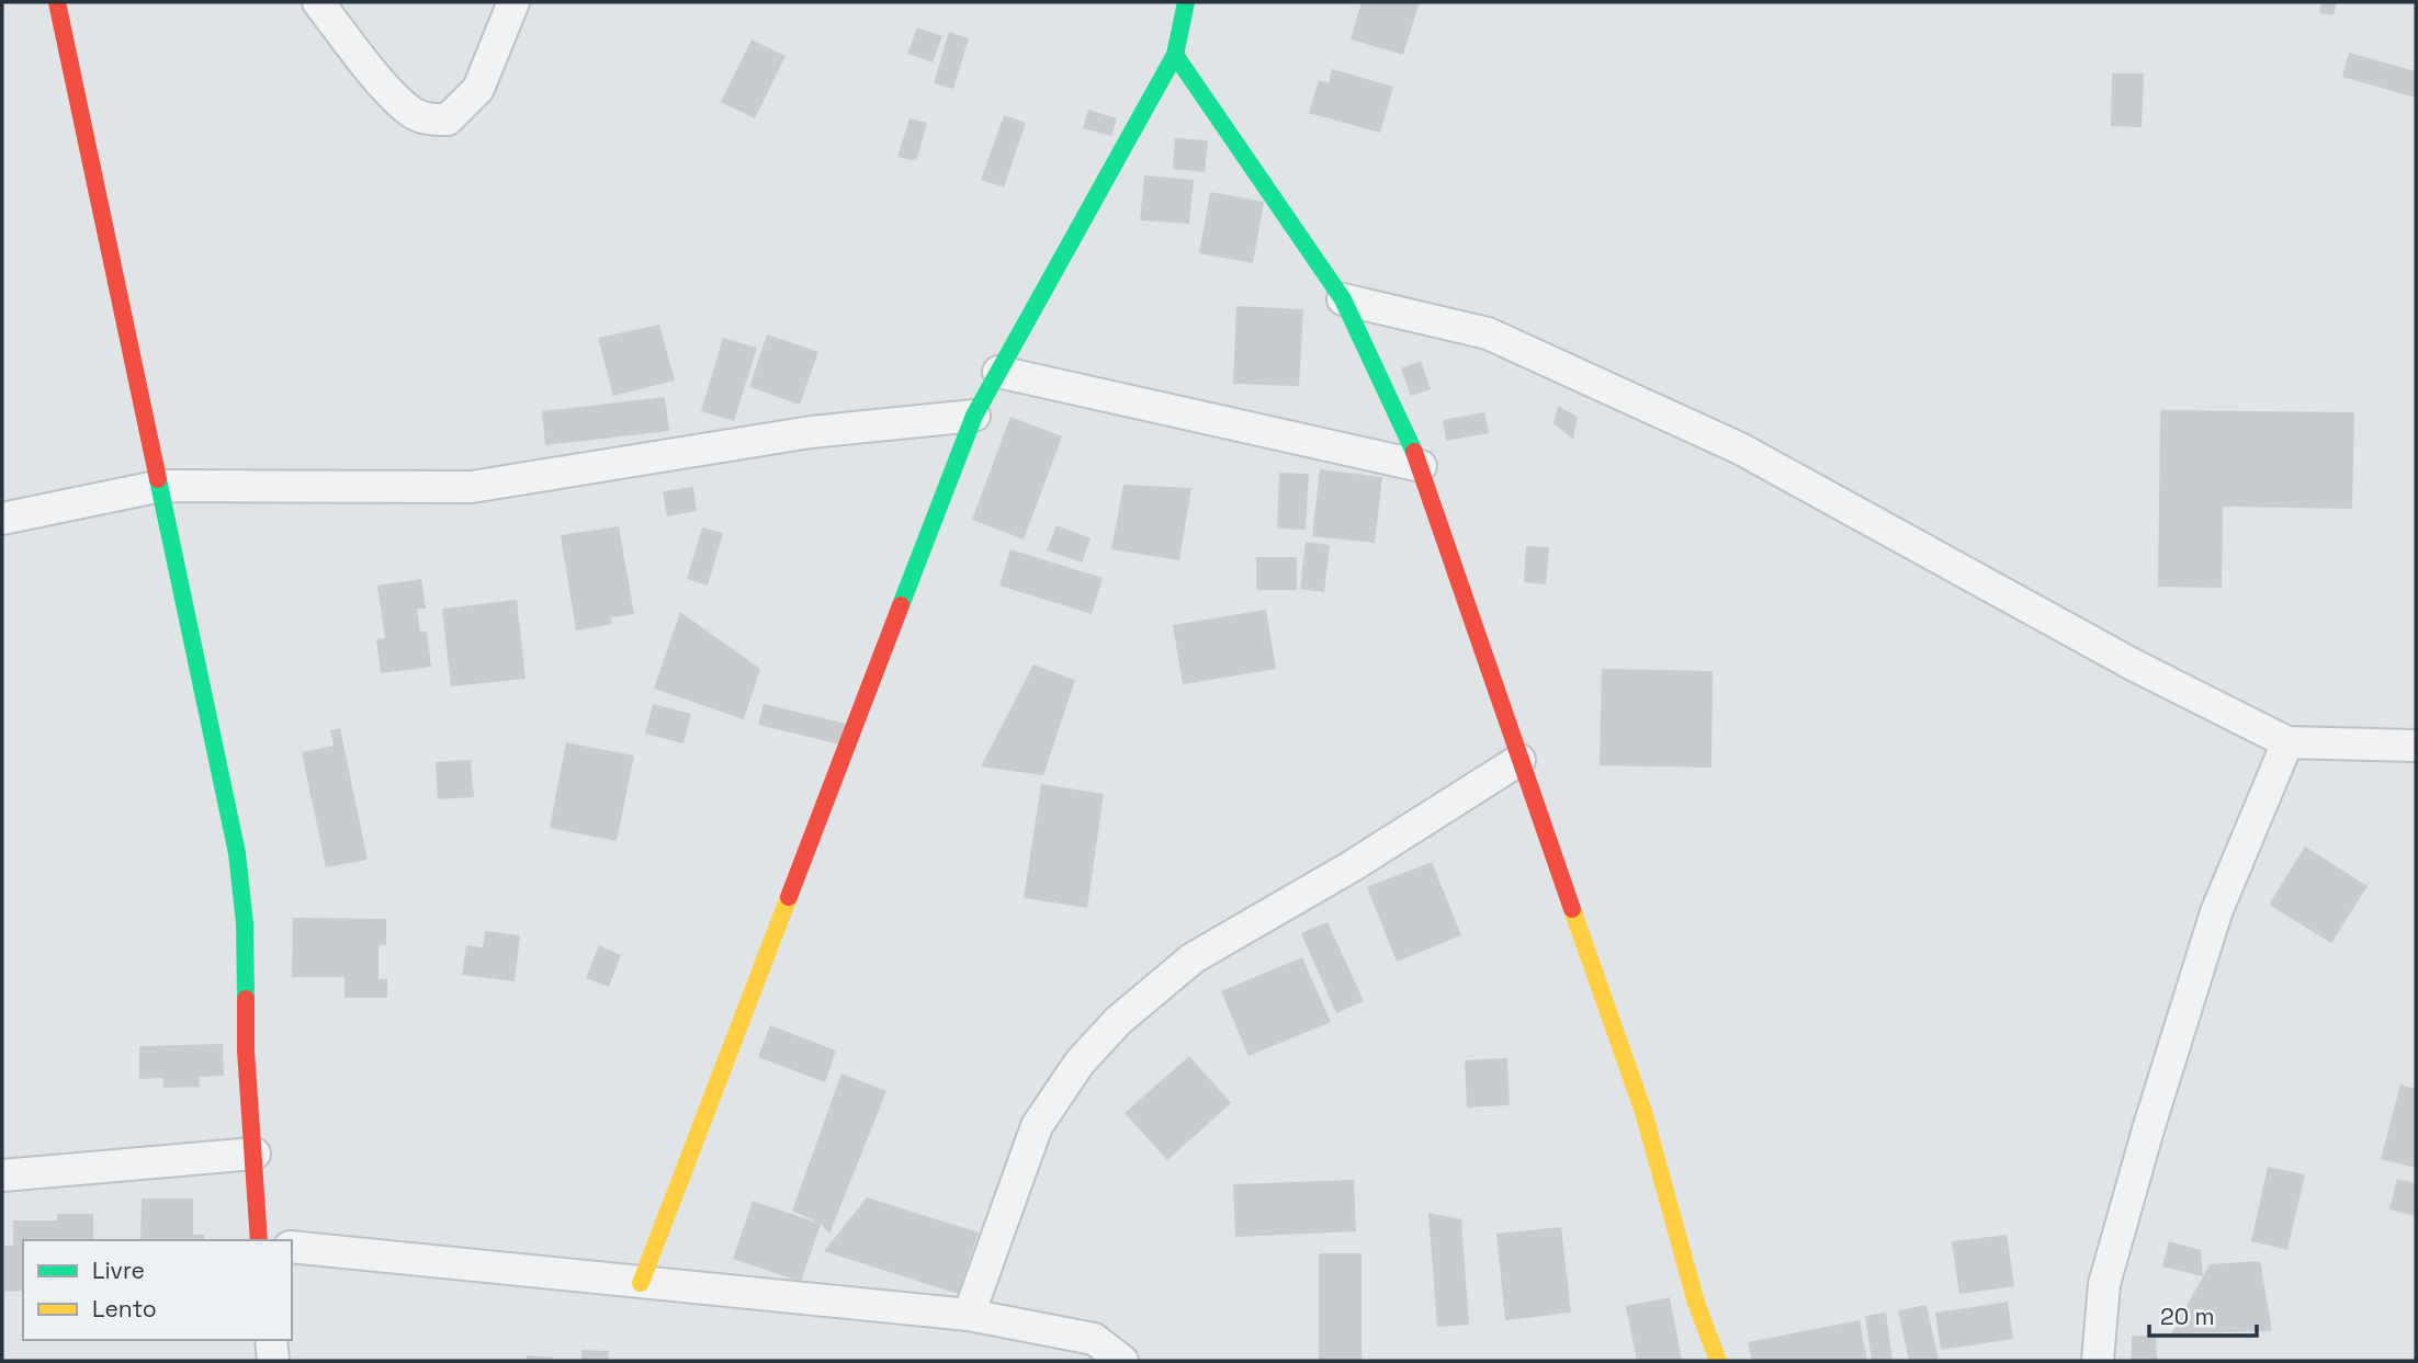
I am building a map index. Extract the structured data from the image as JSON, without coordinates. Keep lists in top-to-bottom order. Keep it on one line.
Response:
{"legend":["Livre","Lento"],"scale_bar":"20 m"}
